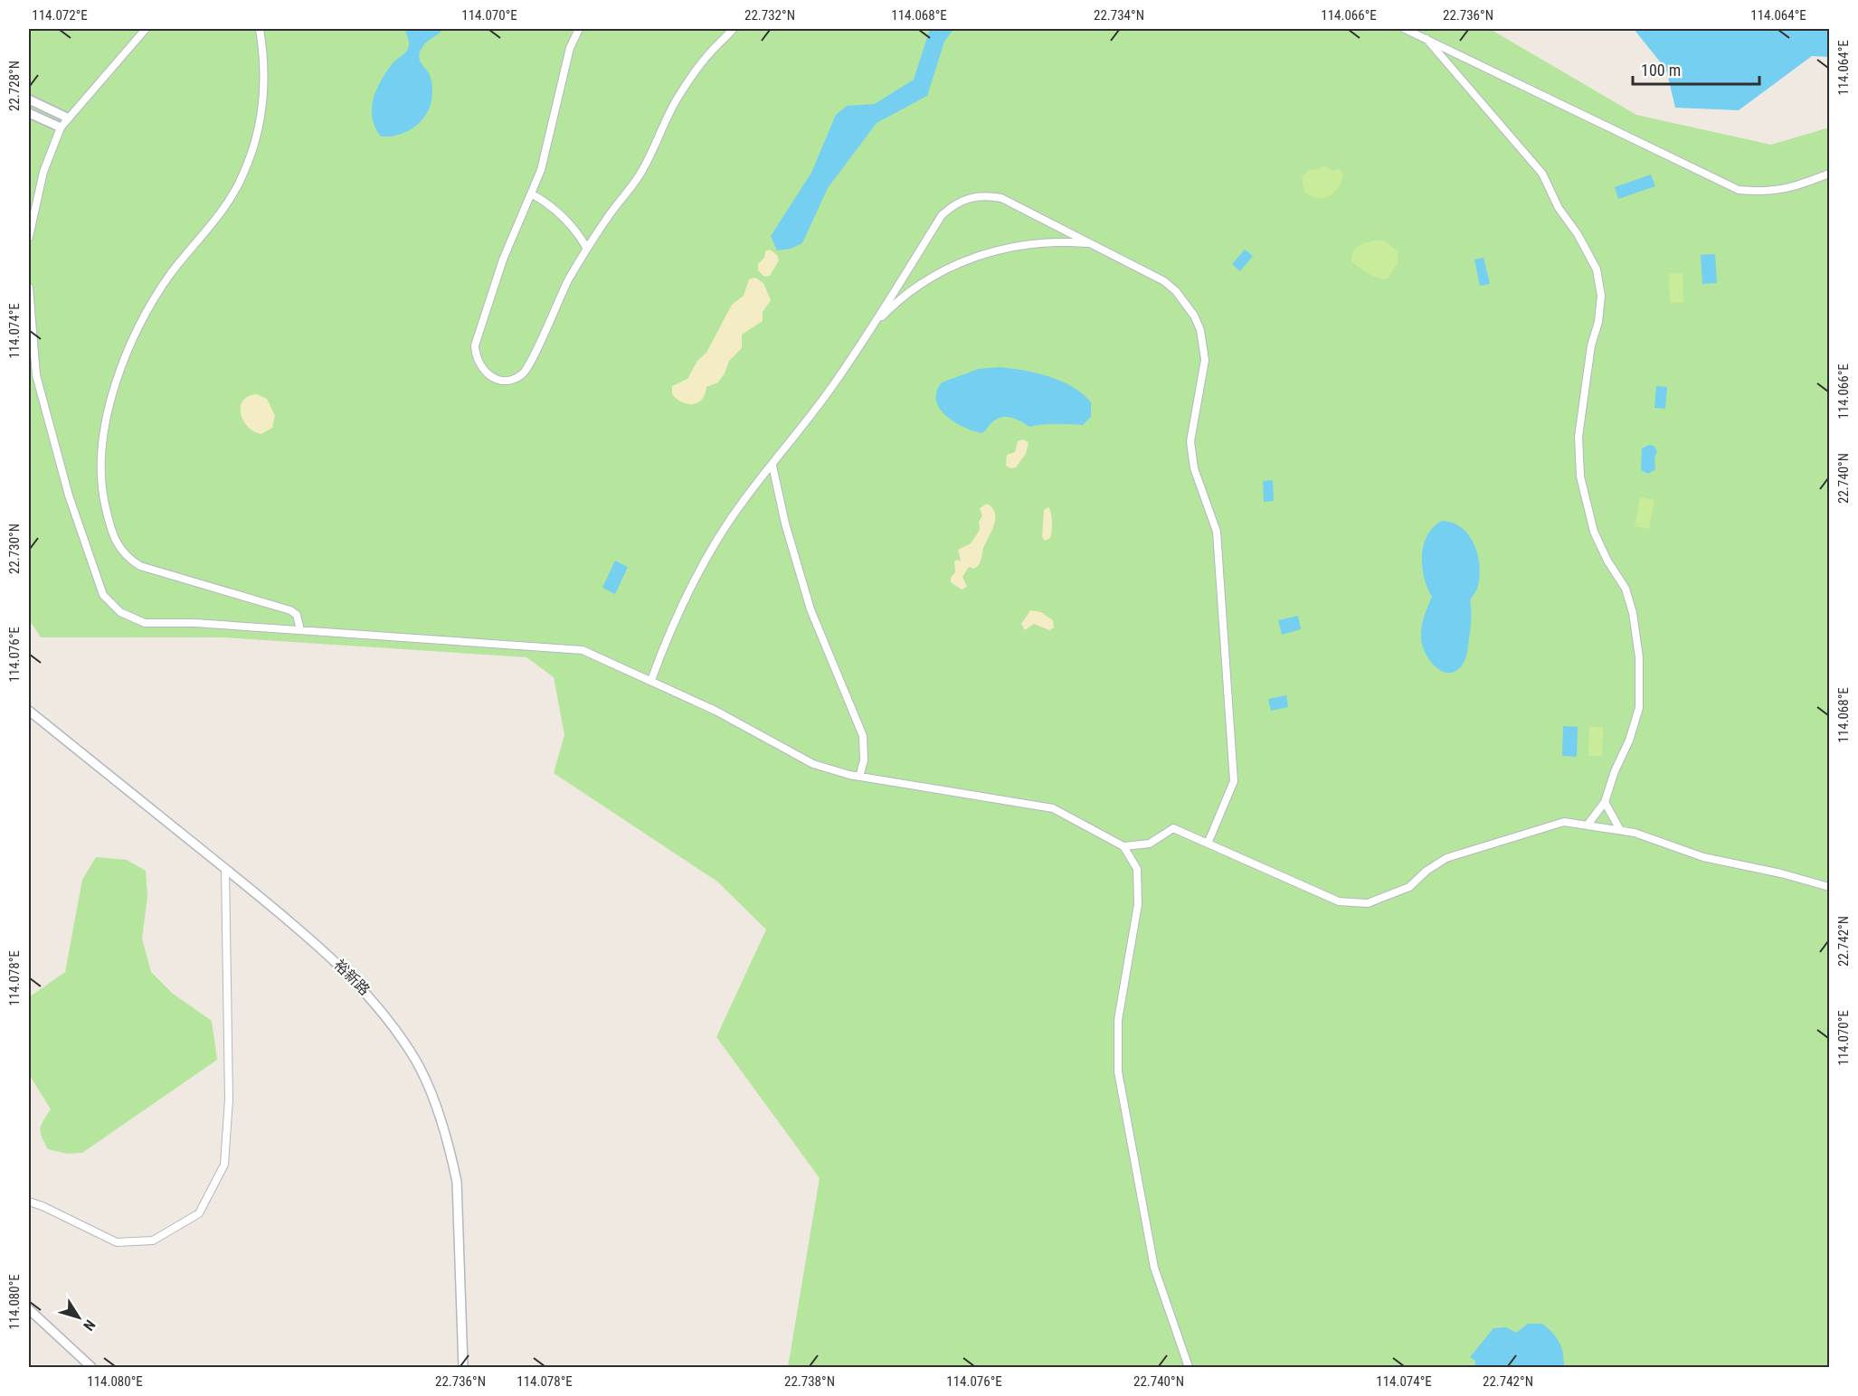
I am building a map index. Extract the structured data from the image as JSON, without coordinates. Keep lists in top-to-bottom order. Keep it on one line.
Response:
{"streets":{"street":["裕新路"]},"scale_bar":"100 m","north":"bottom right","coordinates":["114.072°E","114.070°E","22.732°N","114.068°E","22.734°N","114.066°E","22.736°N","114.064°E","22.728°N","114.074°E","22.740°N","22.730°N","114.076°E","22.742°N","114.078°E","114.080°E","22.738°N"]}
